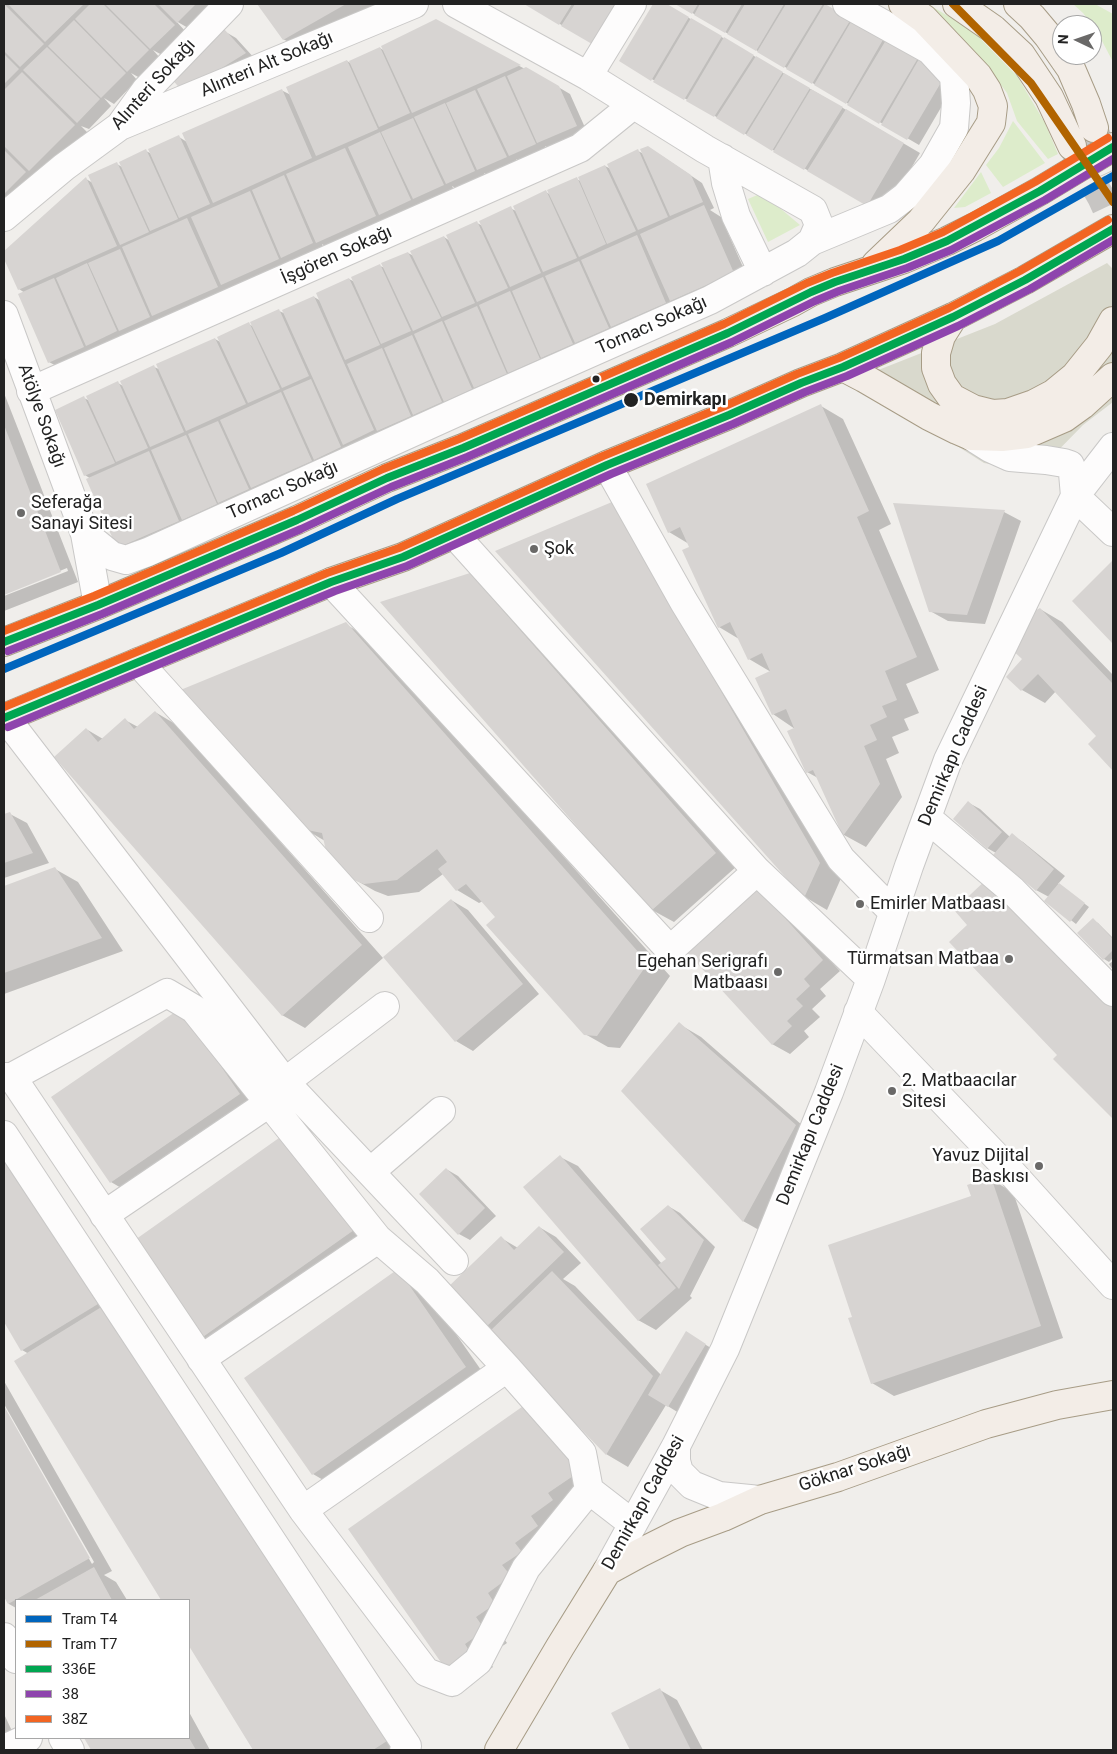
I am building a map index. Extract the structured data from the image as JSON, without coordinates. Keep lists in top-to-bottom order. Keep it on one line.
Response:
{"streets":{"main road":["Demirkapı Caddesi","Göknar Sokağı"],"street":["Alınteri Alt Sokağı","Alınteri Sokağı","İşgören Sokağı","Tornacı Sokağı","Atölye Sokağı"]},"crossings":[["Alınteri Alt Sokağı","Alınteri Sokağı"],["İşgören Sokağı","Atölye Sokağı"],["Tornacı Sokağı","Atölye Sokağı"],["Demirkapı Caddesi","Göknar Sokağı"]],"places":["Demirkapı","Seferağa Sanayi Sitesi","Şok","Emirler Matbaası","Türmatsan Matbaa","Egehan Serigrafı Matbaası","2. Matbaacılar Sitesi","Yavuz Dijital Baskısı"],"lines":["tram line T7","transit line 38Z","transit line 336E","transit line 38","tram line T4"],"legend":["Tram T4","Tram T7","336E","38","38Z"],"north":"left"}
